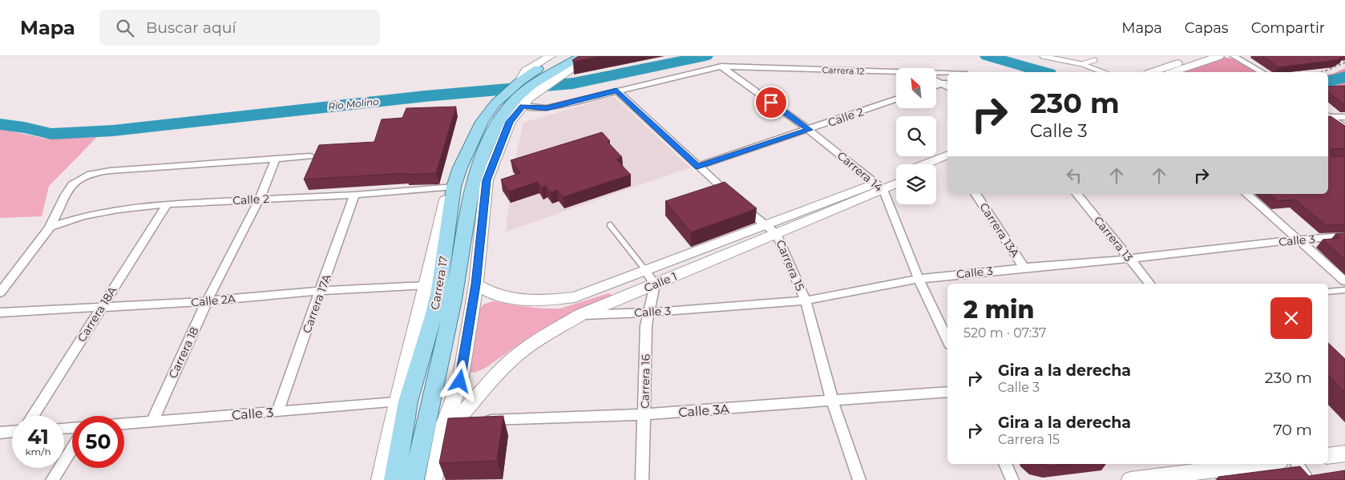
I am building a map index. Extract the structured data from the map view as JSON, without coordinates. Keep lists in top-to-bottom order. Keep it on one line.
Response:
{"streets":{"main road":["Calle 1","Carrera 17"],"street":["Carrera 12","Calle 2","Carrera 14","Carrera 13A","Carrera 13","Calle 3","Carrera 15","Calle 2A","Carrera 17A","Carrera 18A","Carrera 18","Carrera 16","Calle 3A"]},"crossings":[["Carrera 12","Carrera 14"],["Calle 2","Carrera 14"],["Calle 2","Carrera 15"],["Calle 2","Carrera 17"],["Calle 2","Carrera 17A"],["Calle 2","Carrera 18A"],["Calle 2","Carrera 18"],["Carrera 14","Calle 3"],["Carrera 14","Calle 1"],["Carrera 13A","Calle 3"],["Carrera 13","Calle 3"],["Calle 3","Carrera 15"],["Calle 3","Calle 1"],["Calle 3","Carrera 17A"],["Calle 3","Carrera 18"],["Calle 3","Carrera 16"],["Carrera 15","Calle 1"],["Carrera 15","Calle 3A"],["Calle 1","Carrera 16"],["Calle 1","Calle 3A"],["Calle 2A","Carrera 17A"],["Calle 2A","Carrera 18A"],["Calle 2A","Carrera 18"],["Carrera 16","Calle 3A"]],"water":["Río Molino"],"north":"top left","page":{"header":"Mapa","search":"Buscar aquí","nav":["Mapa","Capas","Compartir"],"turn":["230 m","Calle 3"],"heading":["2 min","520 m · 07:37"],"list":[{"name":"Gira a la derecha","note":"Calle 3","value":"230 m"},{"name":"Gira a la derecha","note":"Carrera 15","value":"70 m"}],"speed":"41 km/h","limit":"50"}}
